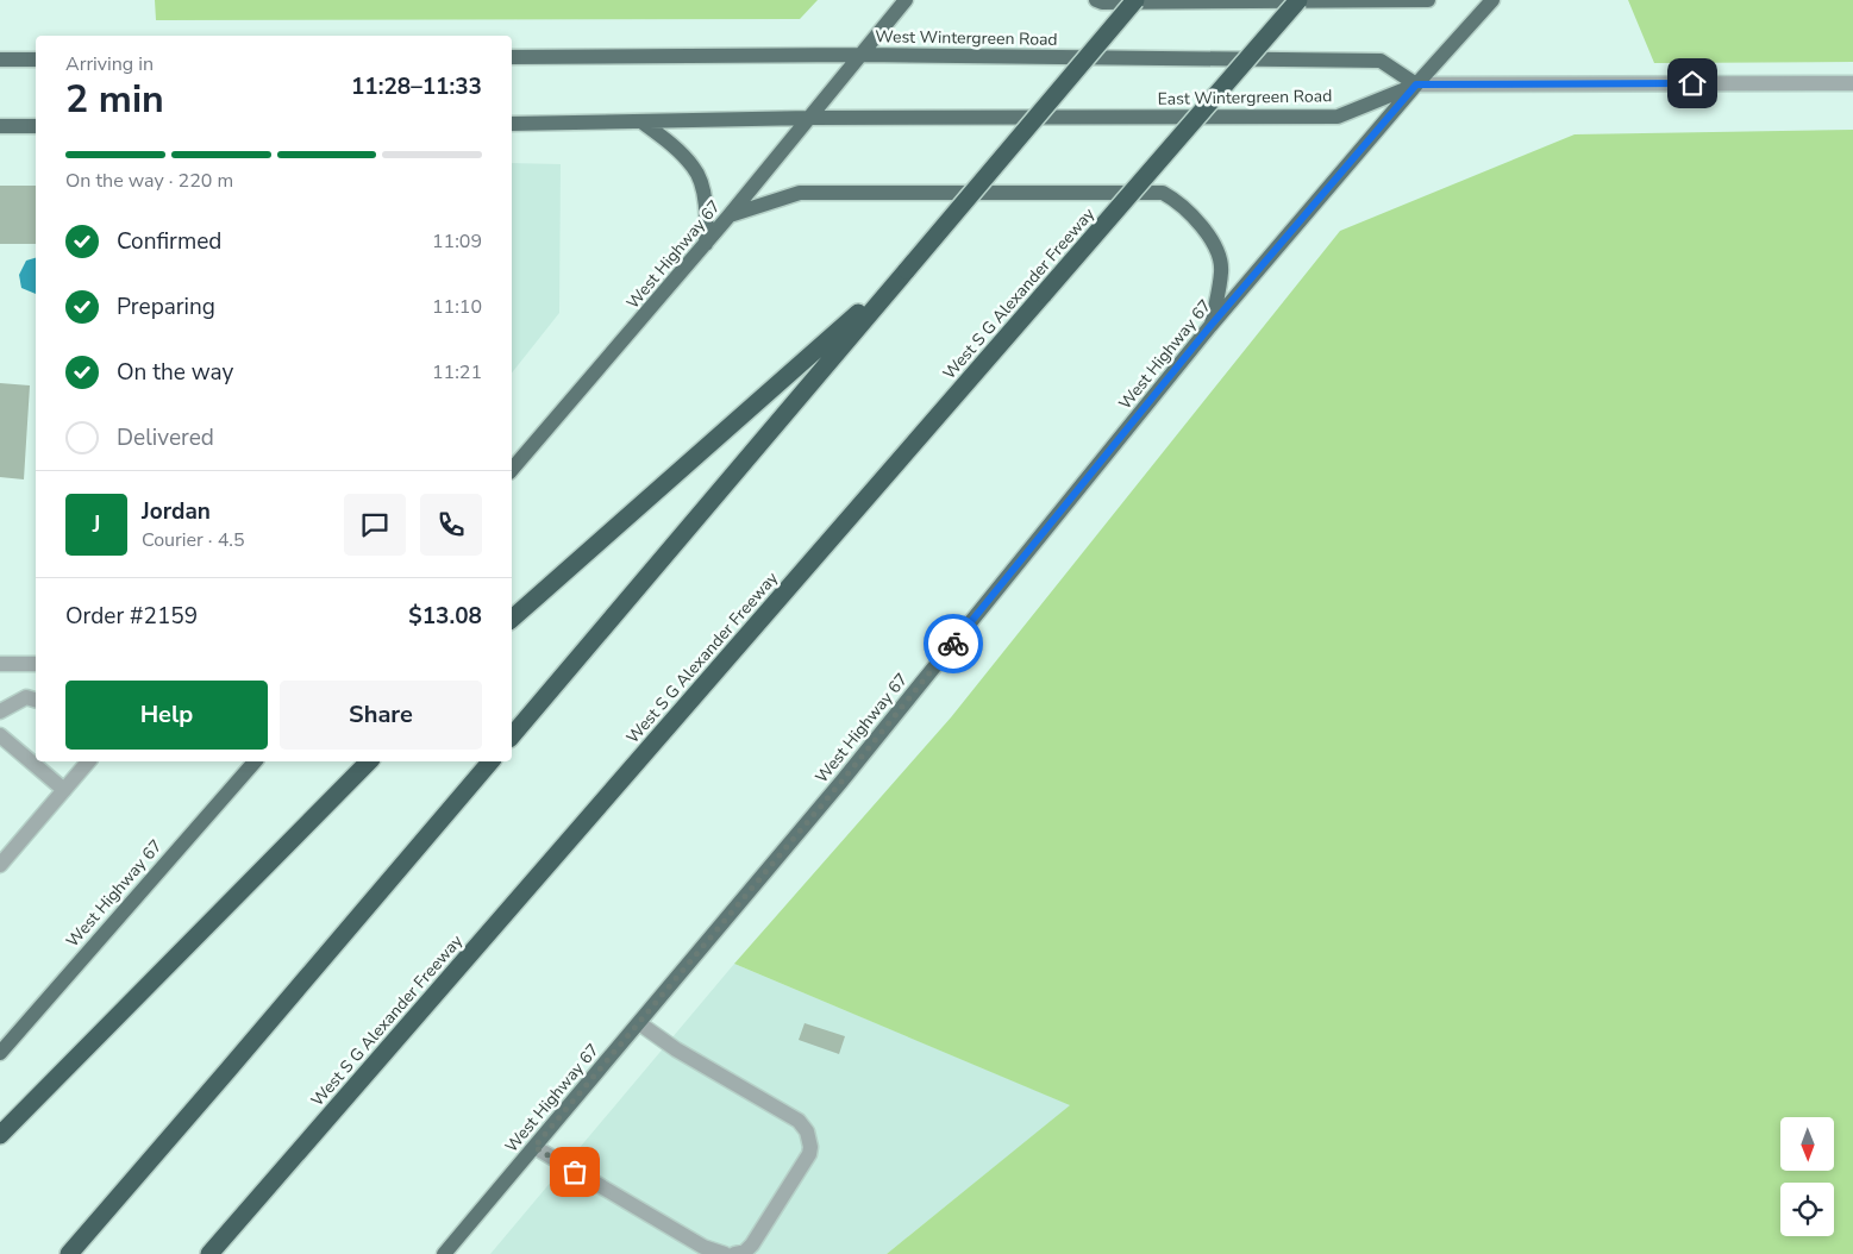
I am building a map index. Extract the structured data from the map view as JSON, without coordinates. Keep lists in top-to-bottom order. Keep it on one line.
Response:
{"streets":{"highway":["West S G Alexander Freeway"],"main road":["West Wintergreen Road","East Wintergreen Road","West Highway 67"]},"crossings":[["West Wintergreen Road","East Wintergreen Road"],["West Wintergreen Road","West Highway 67"],["East Wintergreen Road","West Highway 67"]],"north":"bottom","page":{"heading":["2 min","Arriving in","11:28–11:33"],"panel":["Jordan","Courier · 4.5","Order #2159","$13.08"],"bar":"On the way · 220 m","list":[["Confirmed","11:09"],["Preparing","11:10"],["On the way","11:21"],"Delivered"],"round":"J","buttons":["Help","Share"]}}
